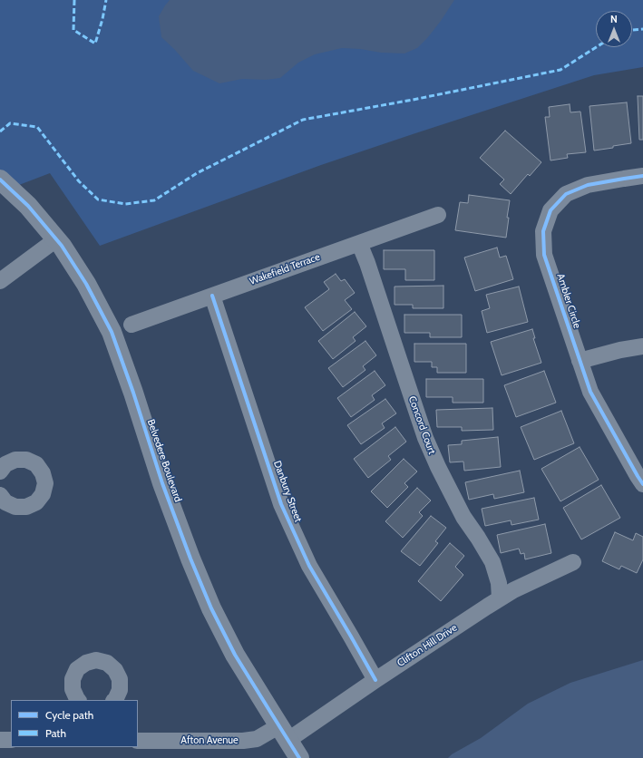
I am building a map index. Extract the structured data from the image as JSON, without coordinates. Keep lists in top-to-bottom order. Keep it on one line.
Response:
{"streets":{"street":["Wakefield Terrace","Ambler Circle","Concord Court","Belvedere Boulevard","Danbury Street","Clifton Hill Drive","Afton Avenue"]},"crossings":[["Wakefield Terrace","Concord Court"],["Wakefield Terrace","Danbury Street"],["Concord Court","Clifton Hill Drive"],["Belvedere Boulevard","Clifton Hill Drive"],["Belvedere Boulevard","Afton Avenue"],["Danbury Street","Clifton Hill Drive"],["Clifton Hill Drive","Afton Avenue"]],"legend":["Cycle path","Path"],"north":"top"}
